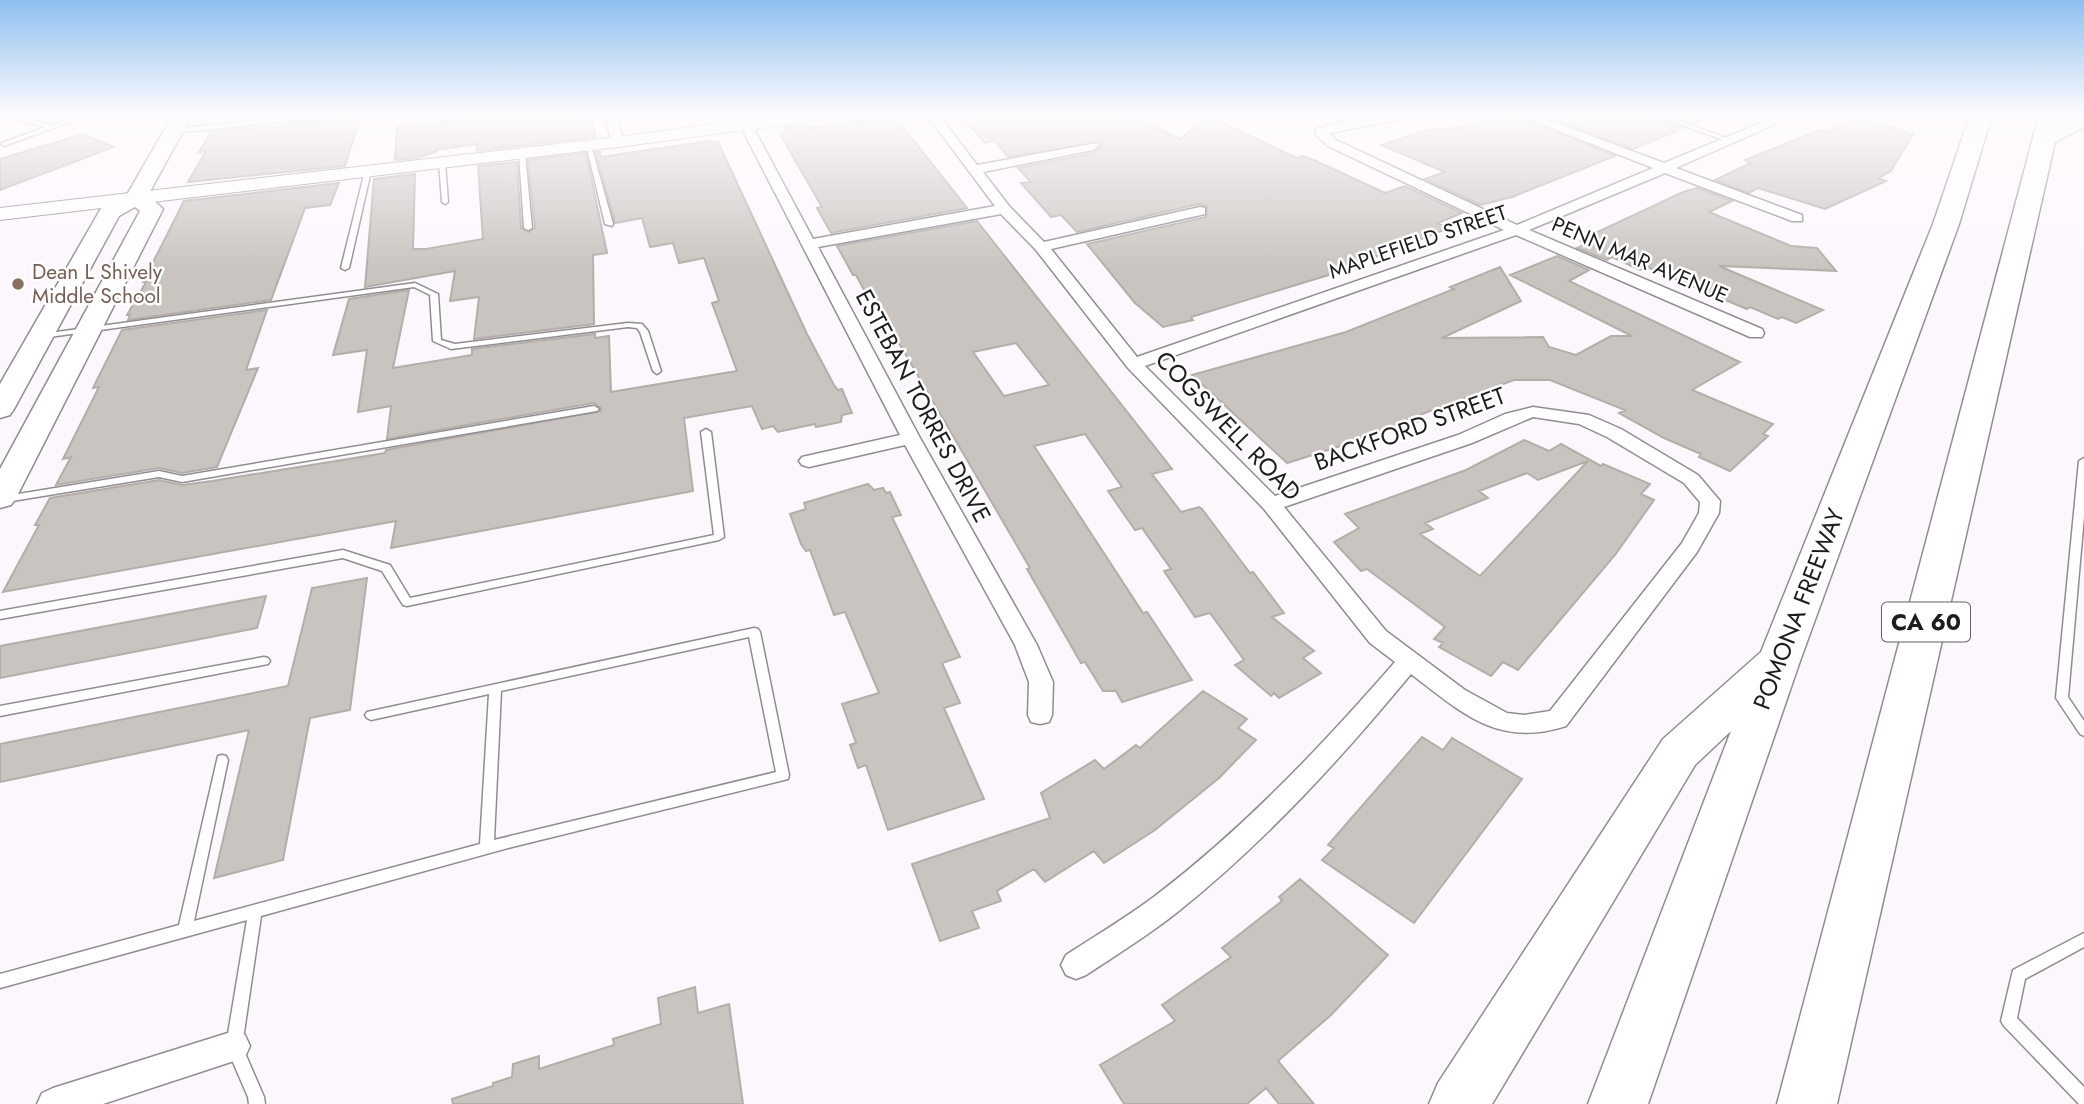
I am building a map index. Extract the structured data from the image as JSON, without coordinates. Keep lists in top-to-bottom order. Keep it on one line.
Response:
{"streets":{"highway":["POMONA FREEWAY","CA 60"],"street":["MAPLEFIELD STREET","PENN MAR AVENUE","ESTEBAN TORRES DRIVE","COGSWELL ROAD","BACKFORD STREET"]},"crossings":[["MAPLEFIELD STREET","PENN MAR AVENUE"],["MAPLEFIELD STREET","COGSWELL ROAD"],["COGSWELL ROAD","BACKFORD STREET"]],"places":["Dean L Shively Middle School"]}
